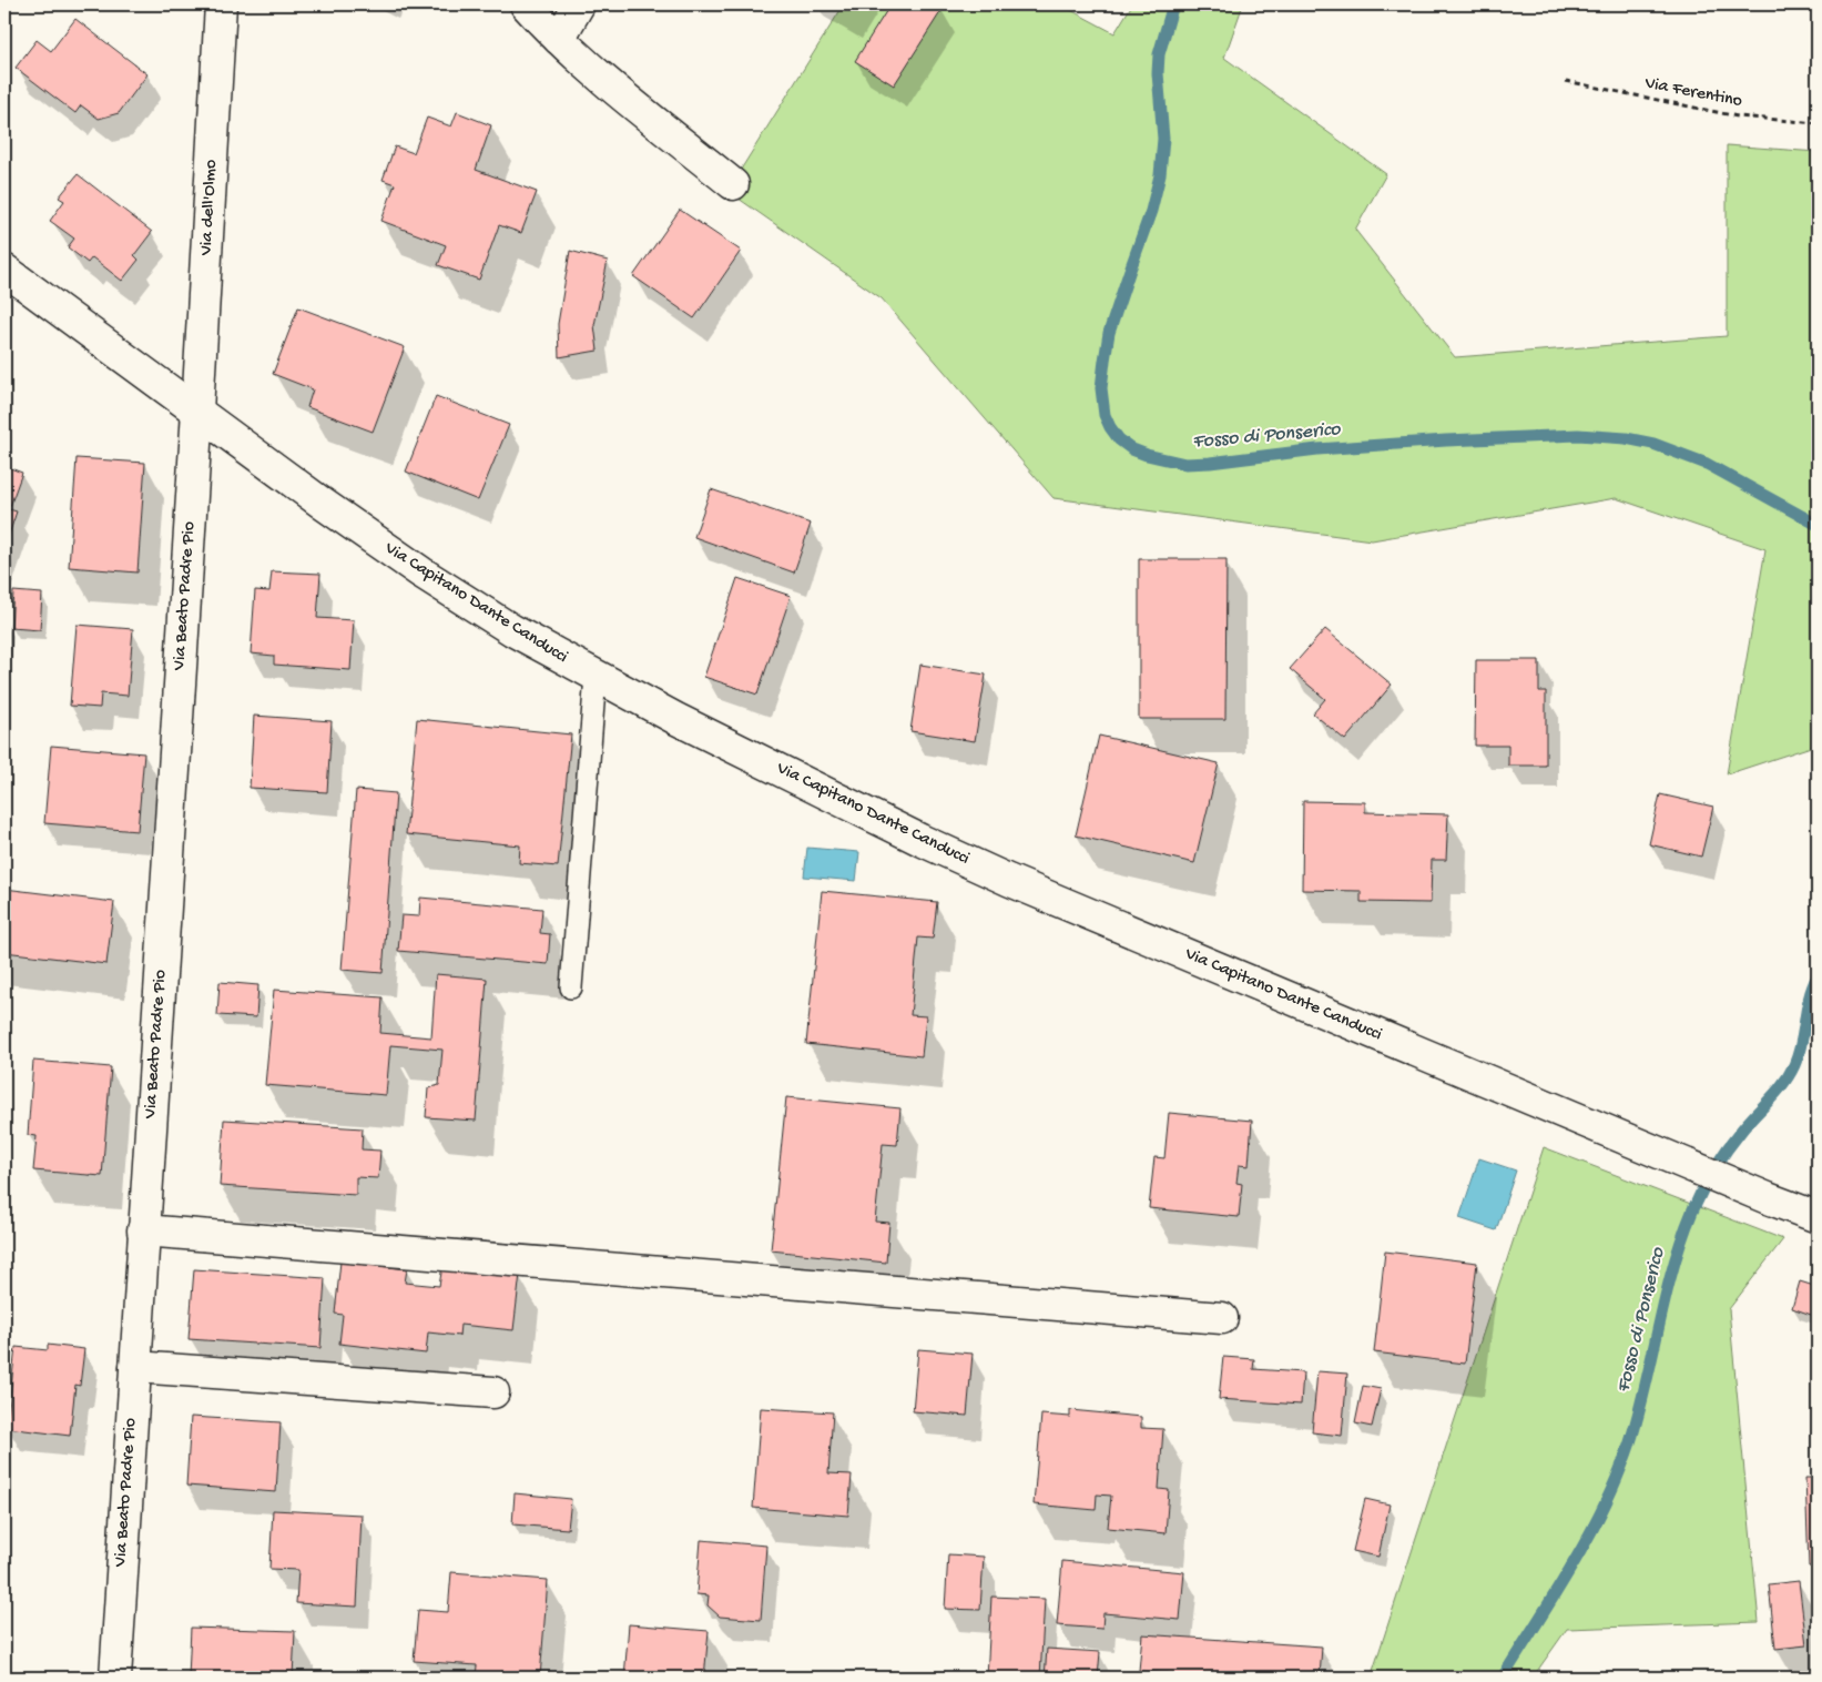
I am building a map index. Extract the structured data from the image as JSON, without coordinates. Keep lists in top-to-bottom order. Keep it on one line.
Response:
{"streets":{"street":["Via dell'Olmo","Via Beato Padre Pio","Via Capitano Dante Canducci"],"path":["Via Ferentino"]},"crossings":[["Via dell'Olmo","Via Beato Padre Pio"],["Via dell'Olmo","Via Capitano Dante Canducci"],["Via Beato Padre Pio","Via Capitano Dante Canducci"]],"water":["Fosso di Ponserico"]}
